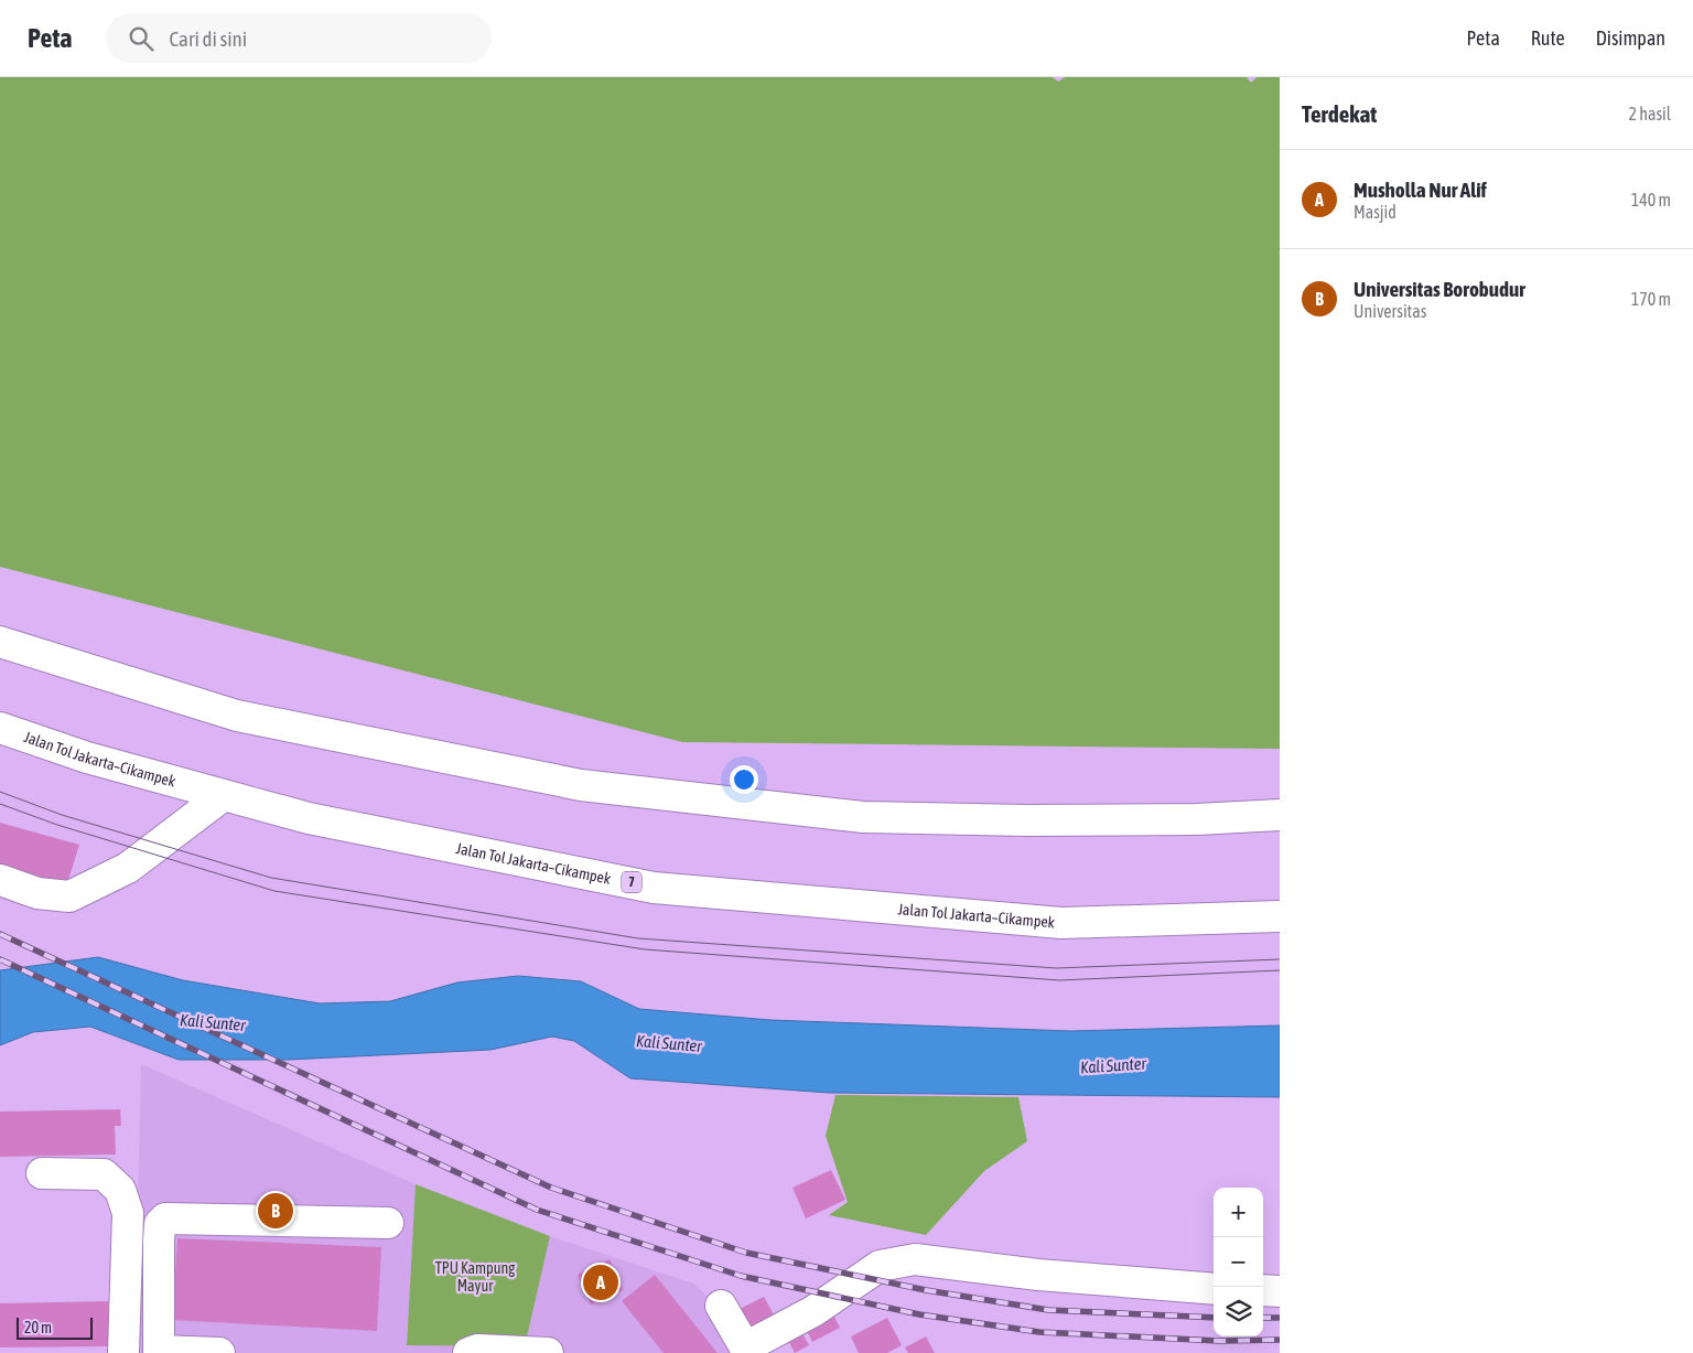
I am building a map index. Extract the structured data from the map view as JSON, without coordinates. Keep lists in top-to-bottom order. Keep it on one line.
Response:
{"streets":{"main road":["Jalan Tol Jakarta–Cikampek","7"]},"water":["Kali Sunter"],"parks":["TPU Kampung Mayur"],"scale_bar":"20 m","page":{"header":"Peta","search":"Cari di sini","nav":["Peta","Rute","Disimpan"],"heading":["Terdekat","2 hasil"],"list":[{"mark":"A","name":"Musholla Nur Alif","note":"Masjid","value":"140 m"},{"mark":"B","name":"Universitas Borobudur","note":"Universitas","value":"170 m"}],"map_buttons":["+","−"],"pins":["B","A"],"scale":"20 m"}}
